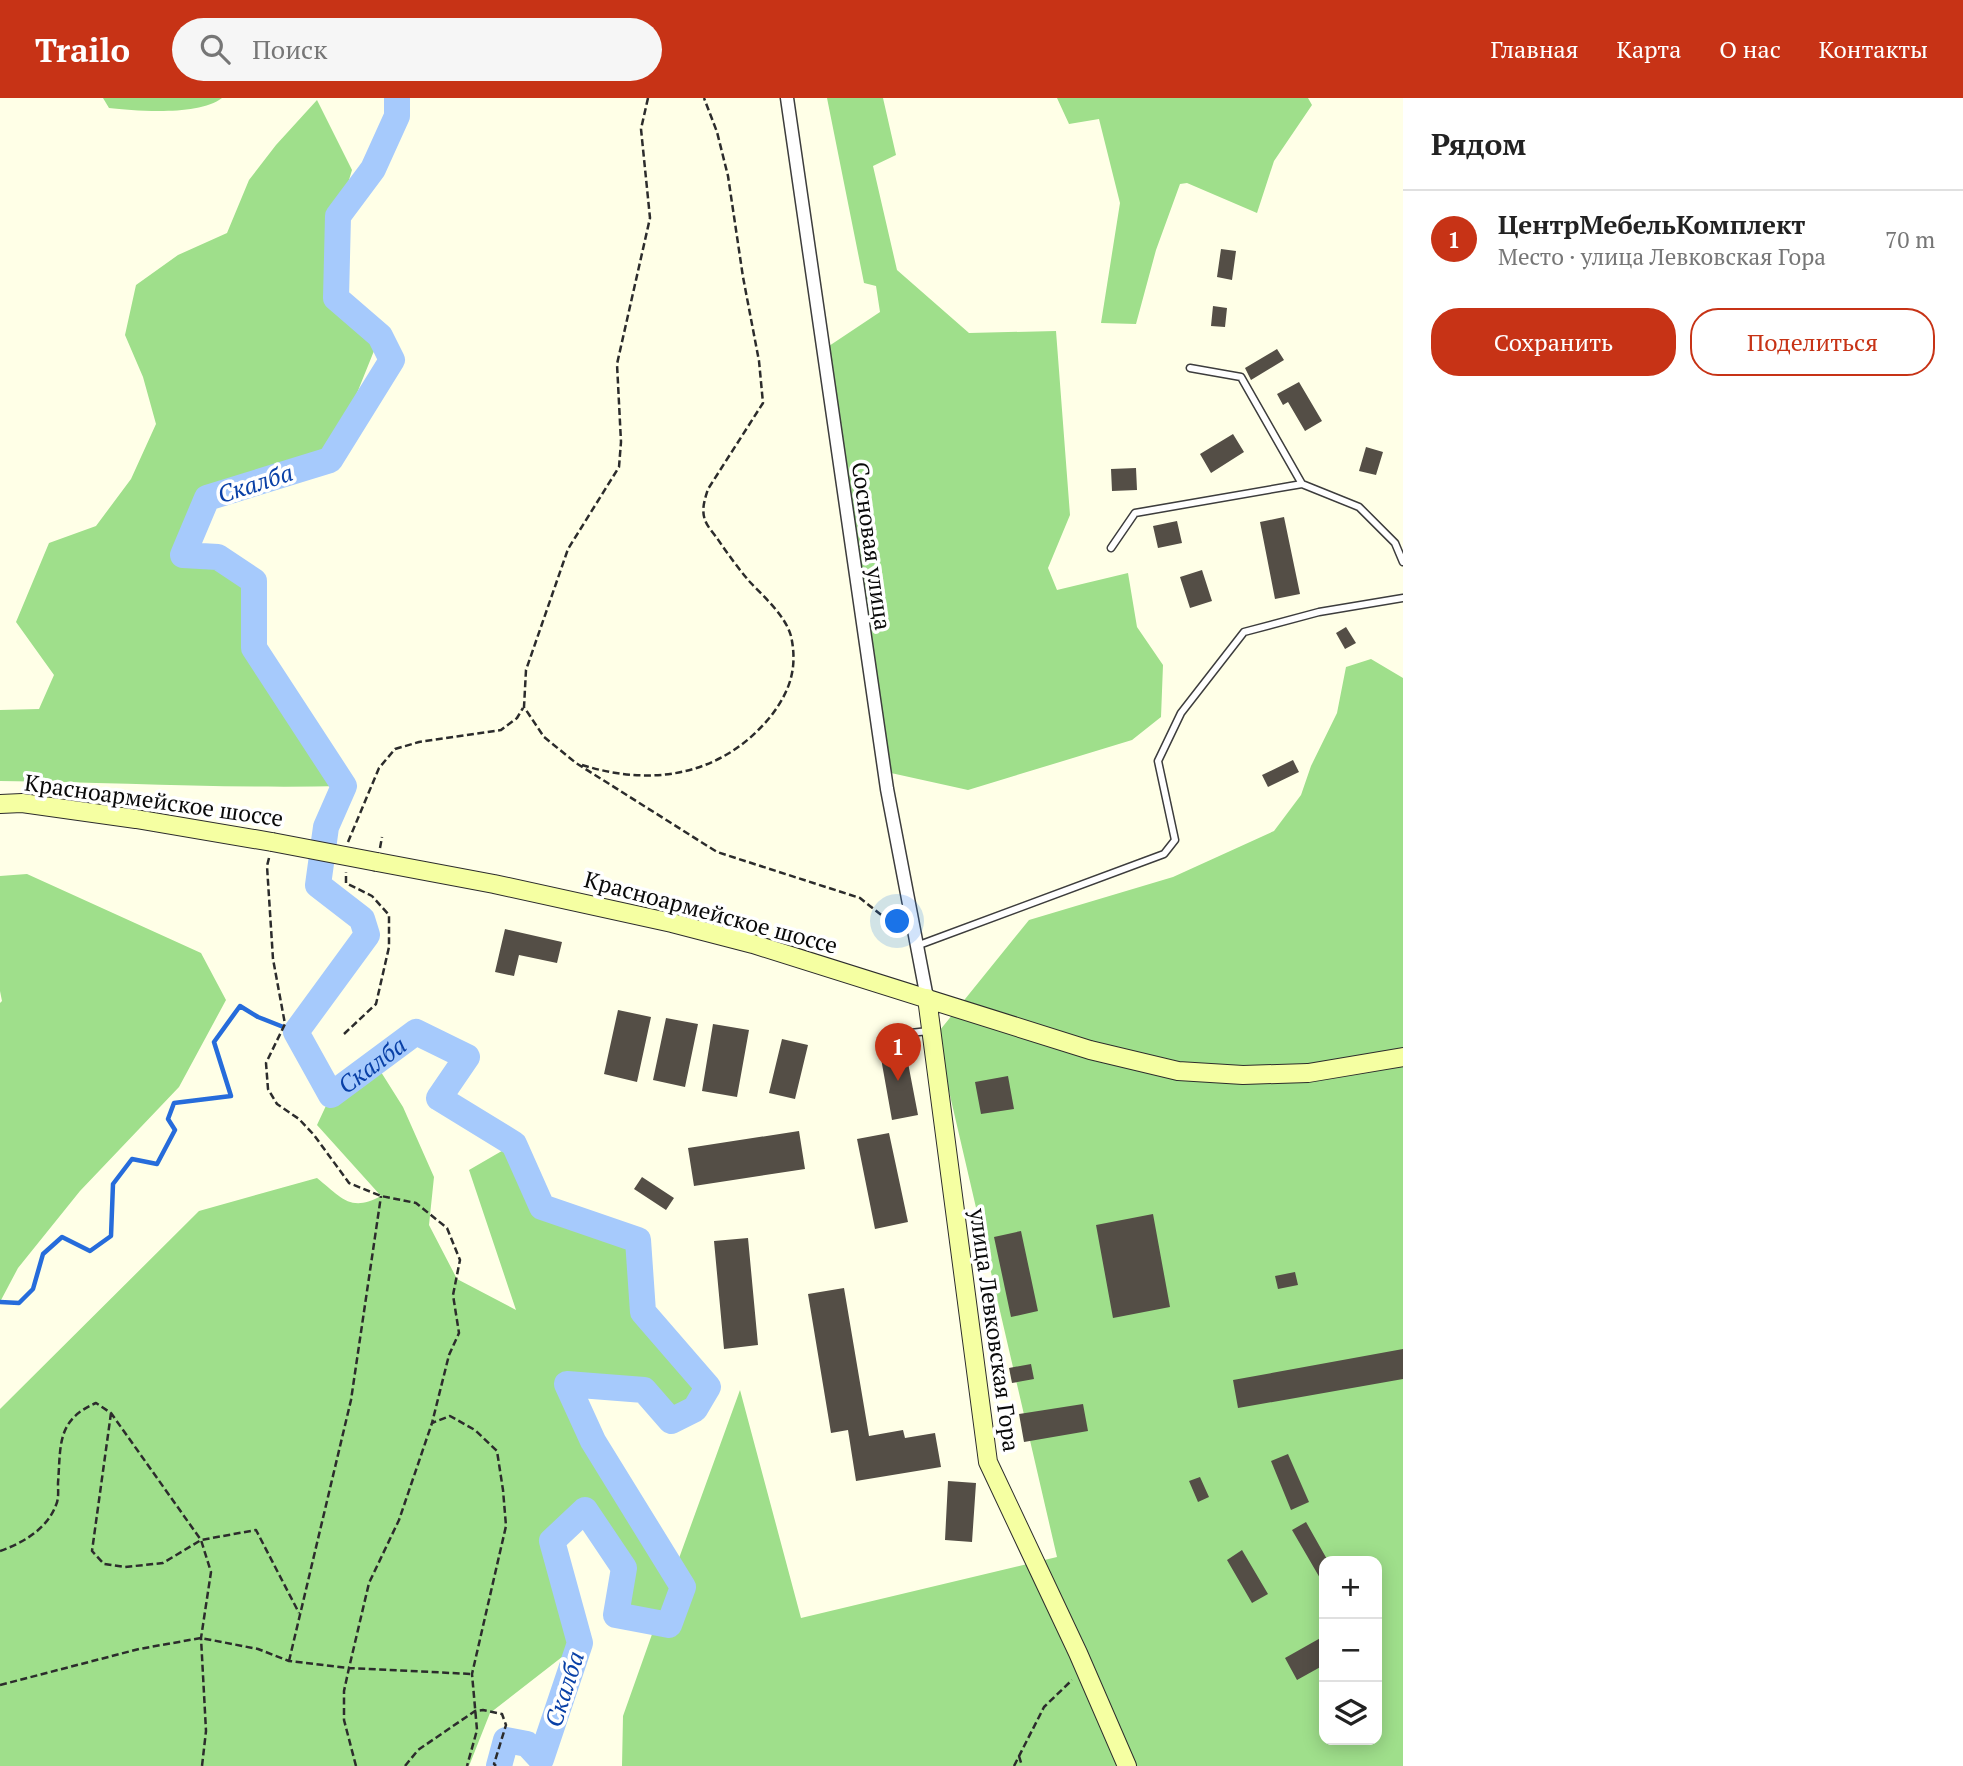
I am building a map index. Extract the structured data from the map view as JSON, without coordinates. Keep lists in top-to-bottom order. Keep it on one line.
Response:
{"streets":{"main road":["Красноармейское шоссе","улица Левковская Гора"],"street":["Сосновая улица"]},"crossings":[["Сосновая улица","Красноармейское шоссе"],["Сосновая улица","улица Левковская Гора"],["Красноармейское шоссе","улица Левковская Гора"]],"water":["Скалба"],"page":{"header":"Trailo","search":"Поиск","nav":["Главная","Карта","О нас","Контакты"],"heading":"Рядом","list":[{"mark":"1","name":"ЦентрМебельКомплект","note":"Место · улица Левковская Гора","value":"70 m"}],"buttons":["Сохранить","Поделиться"],"pins":"1","map_buttons":["+","−"]}}
